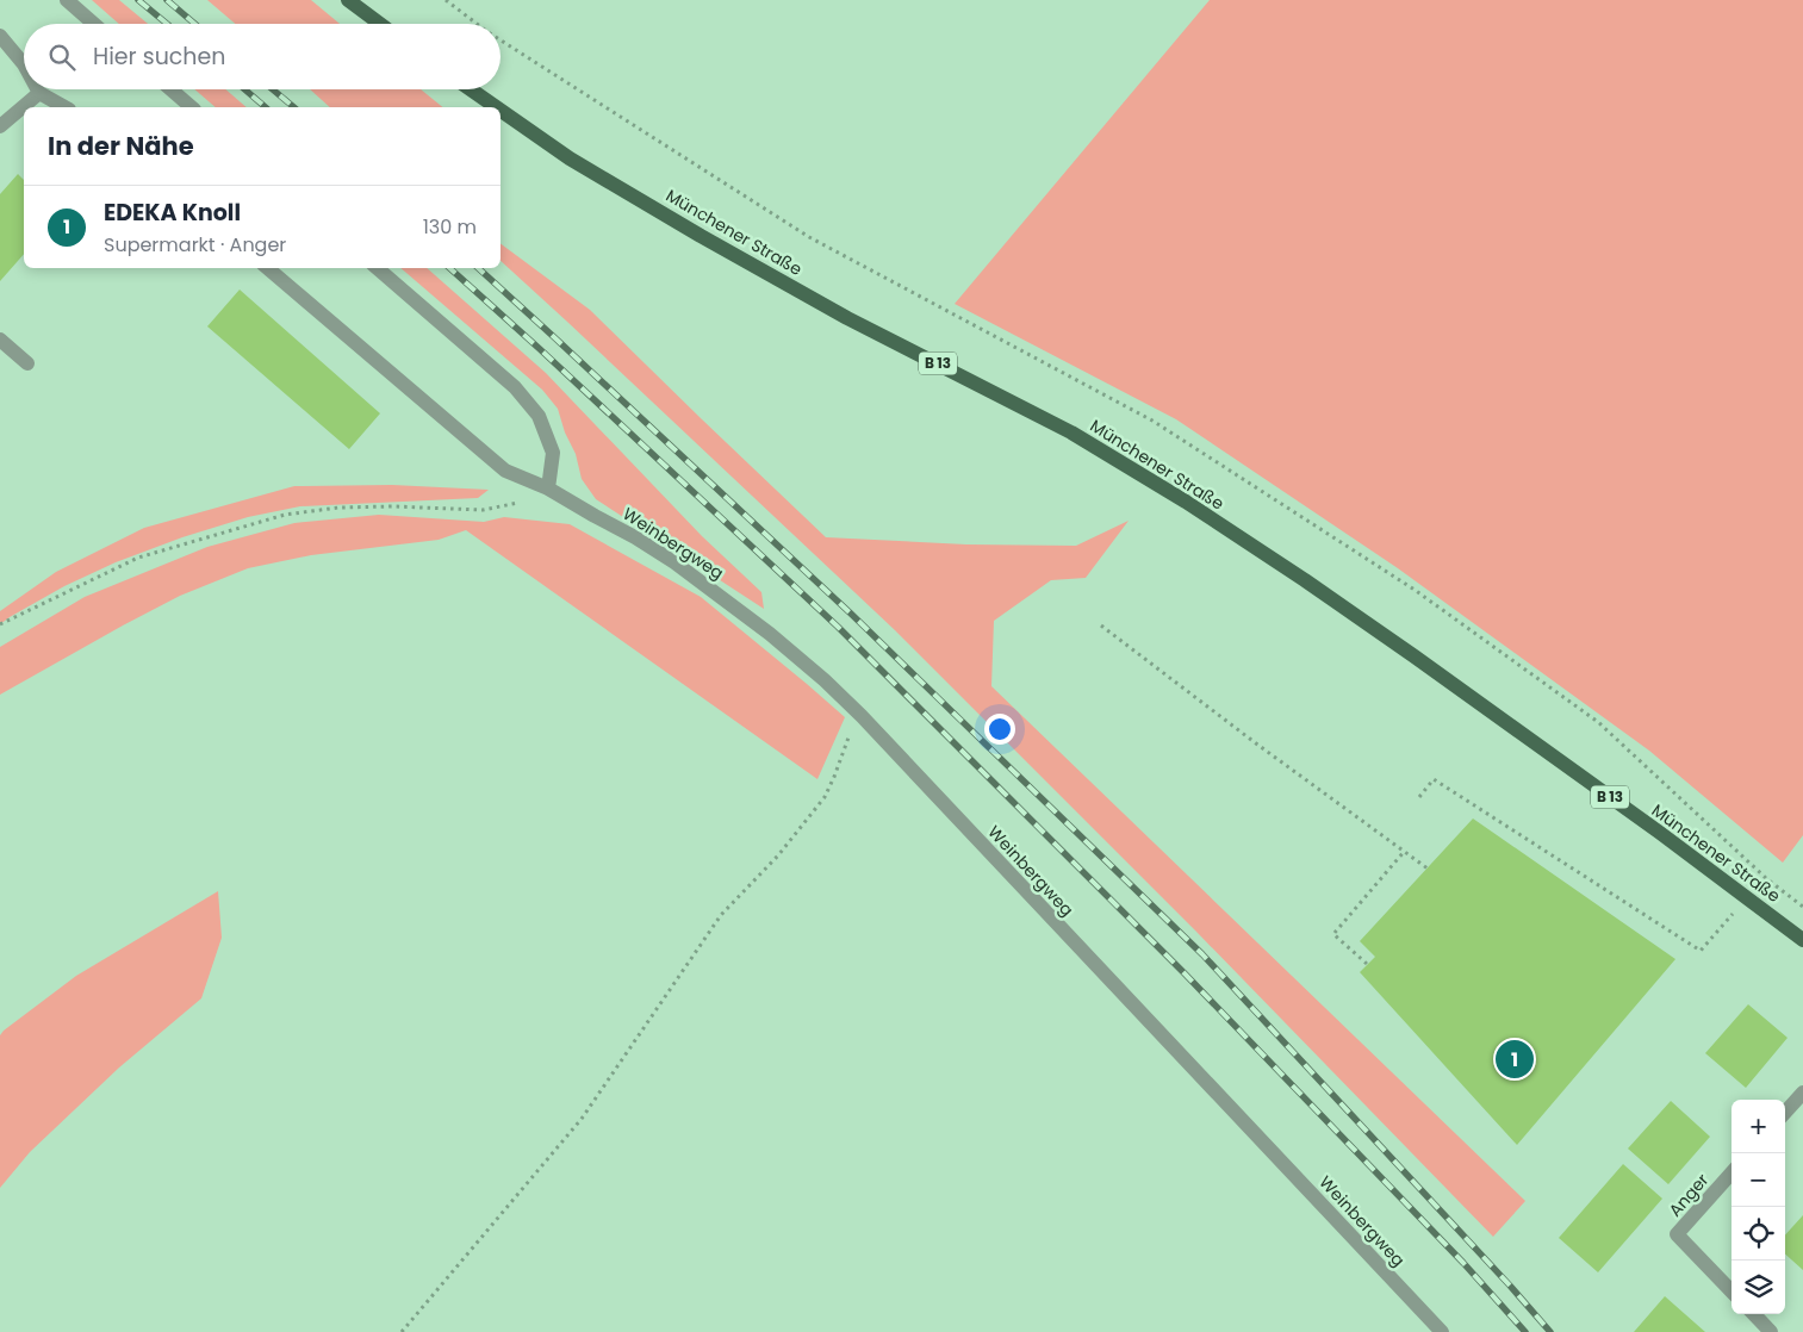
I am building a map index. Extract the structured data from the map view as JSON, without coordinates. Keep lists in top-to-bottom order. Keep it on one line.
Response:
{"streets":{"main road":["Münchener Straße","B 13"],"street":["Weinbergweg","Anger"]},"page":{"search":"Hier suchen","heading":"In der Nähe","list":[{"mark":"1","name":"EDEKA Knoll","note":"Supermarkt · Anger","value":"130 m"}],"pins":"1","map_buttons":["+","−"]}}
